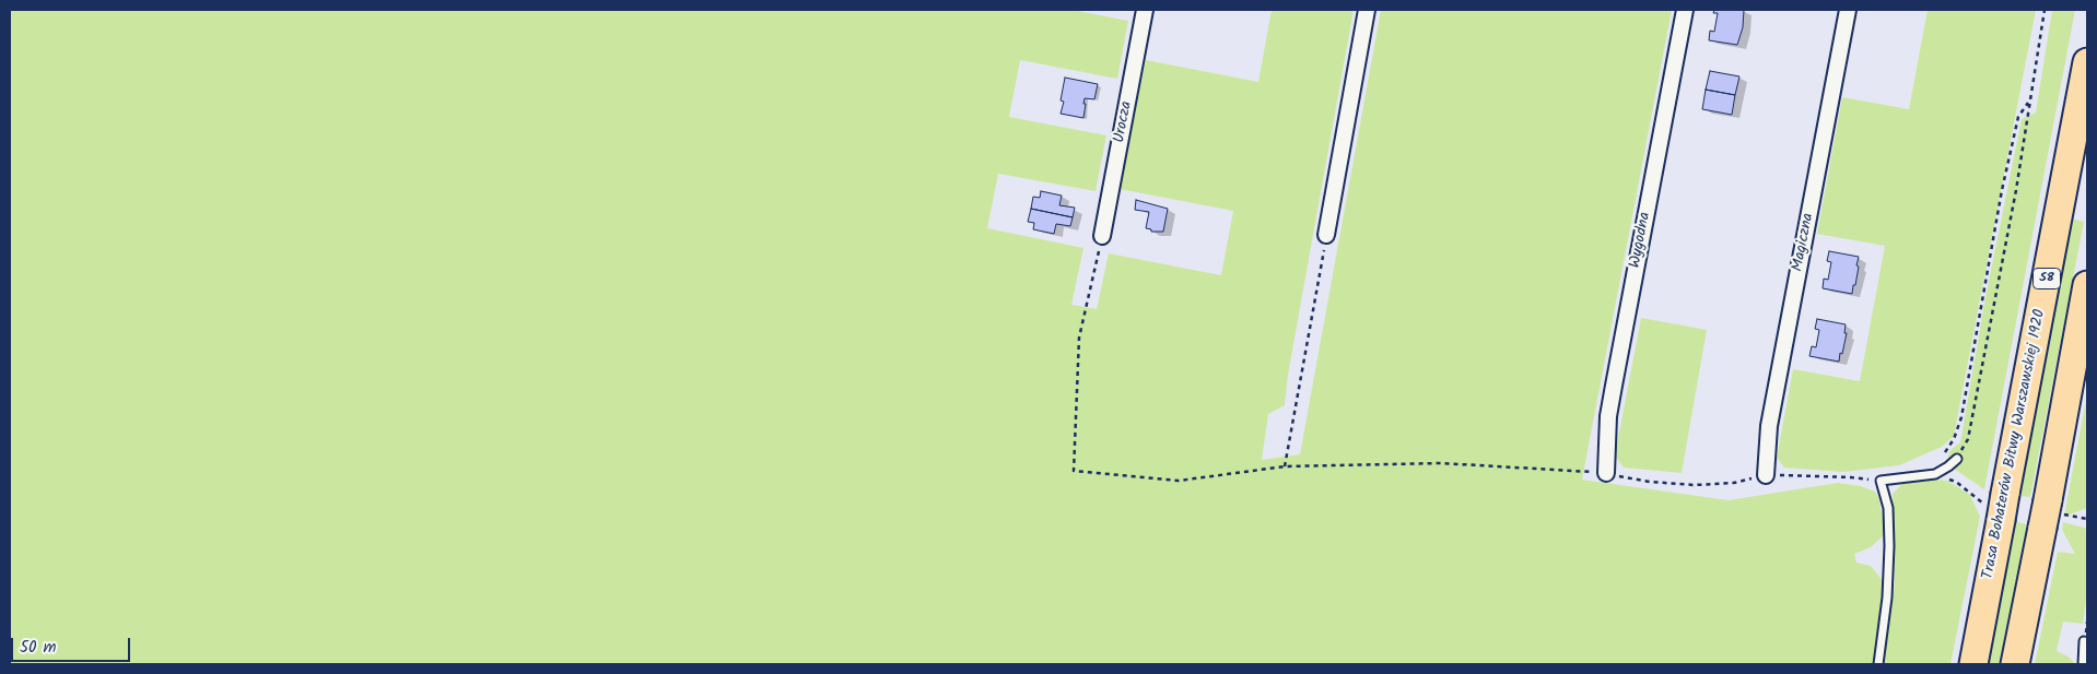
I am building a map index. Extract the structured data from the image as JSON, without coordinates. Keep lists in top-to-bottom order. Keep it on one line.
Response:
{"streets":{"highway":["S8","Trasa Bohaterów Bitwy Warszawskiej 1920"],"street":["Urocza","Wygodna","Magiczna"]},"scale_bar":"50 m"}
